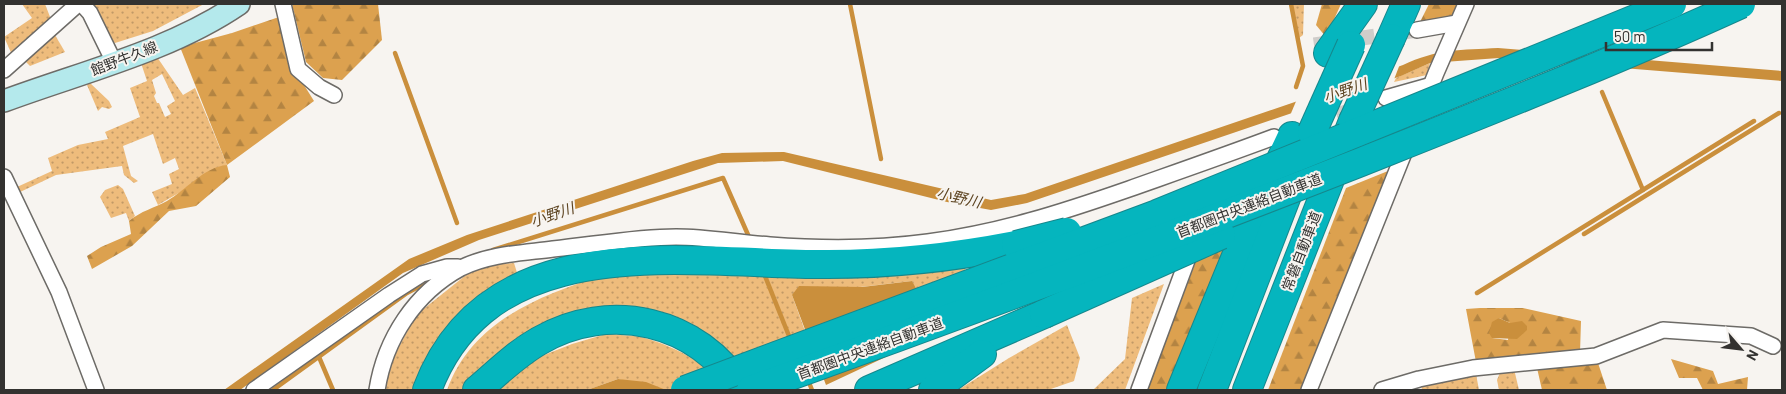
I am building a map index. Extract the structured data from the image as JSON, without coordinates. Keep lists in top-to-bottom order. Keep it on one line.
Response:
{"streets":{"highway":["首都圏中央連絡自動車道","常磐自動車道"],"main road":["館野牛久線"]},"water":["小野川"],"scale_bar":"50 m","north":"bottom right"}
